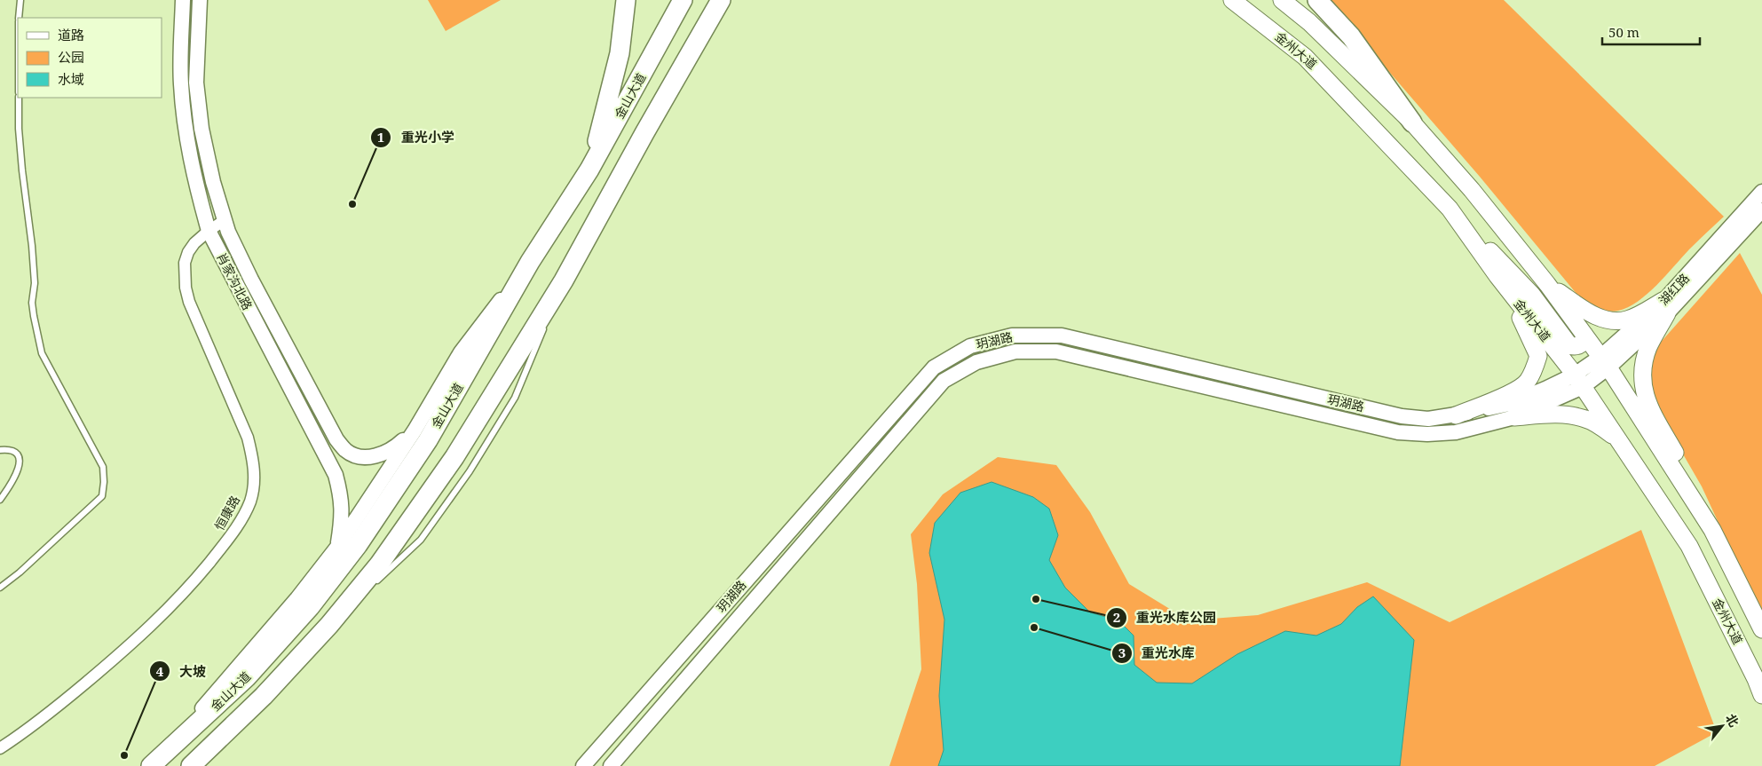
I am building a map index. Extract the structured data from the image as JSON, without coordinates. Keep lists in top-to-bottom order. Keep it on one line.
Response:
{"streets":{"highway":["金山大道"],"main road":["金州大道","肖家沟北路","湖红路","玥湖路"],"street":["恒康路"]},"crossings":[["金州大道","湖红路"],["金州大道","玥湖路"],["肖家沟北路","恒康路"],["湖红路","玥湖路"]],"places":["重光小学","重光水库公园","重光水库","大坡"],"legend":["道路","公园","水域"],"scale_bar":"50 m","north":"top right"}
